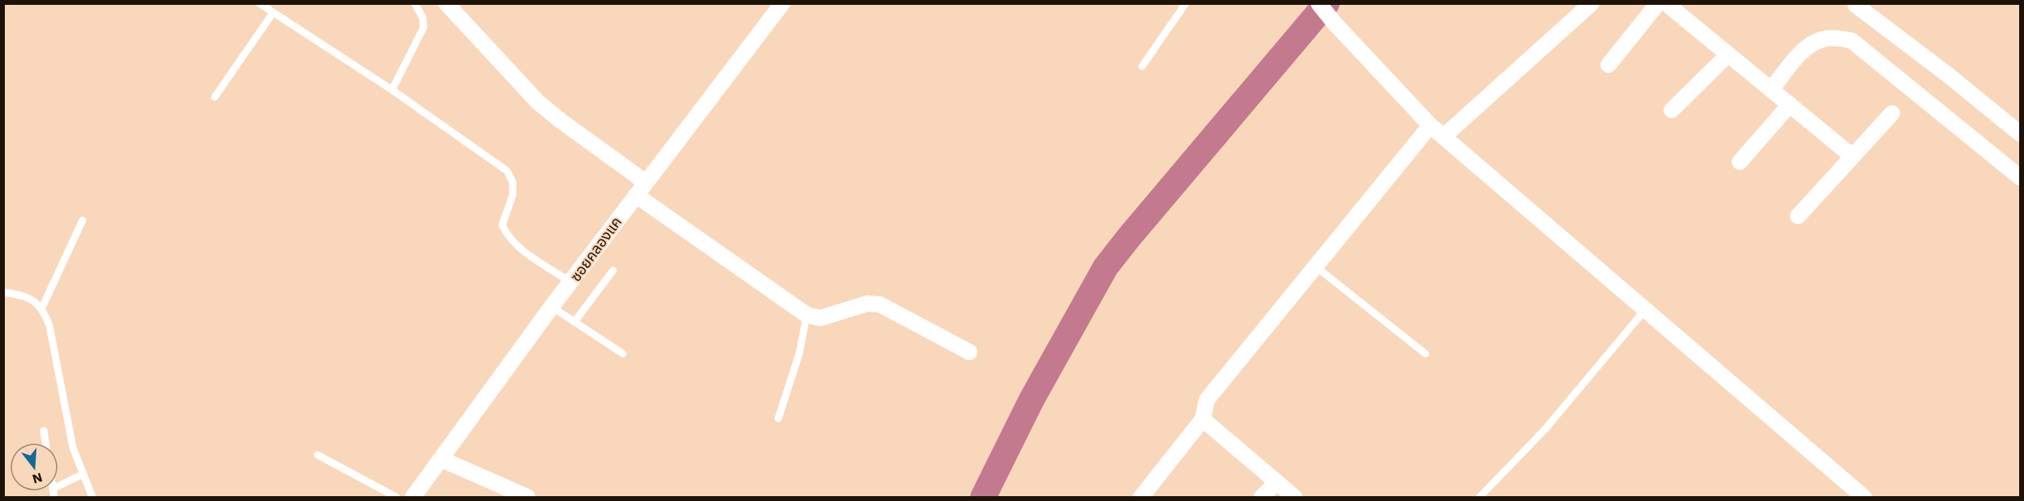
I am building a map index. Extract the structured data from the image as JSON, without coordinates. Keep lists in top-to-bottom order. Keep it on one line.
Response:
{"streets":{"street":["ซอยคลองแค"]},"north":"bottom"}
